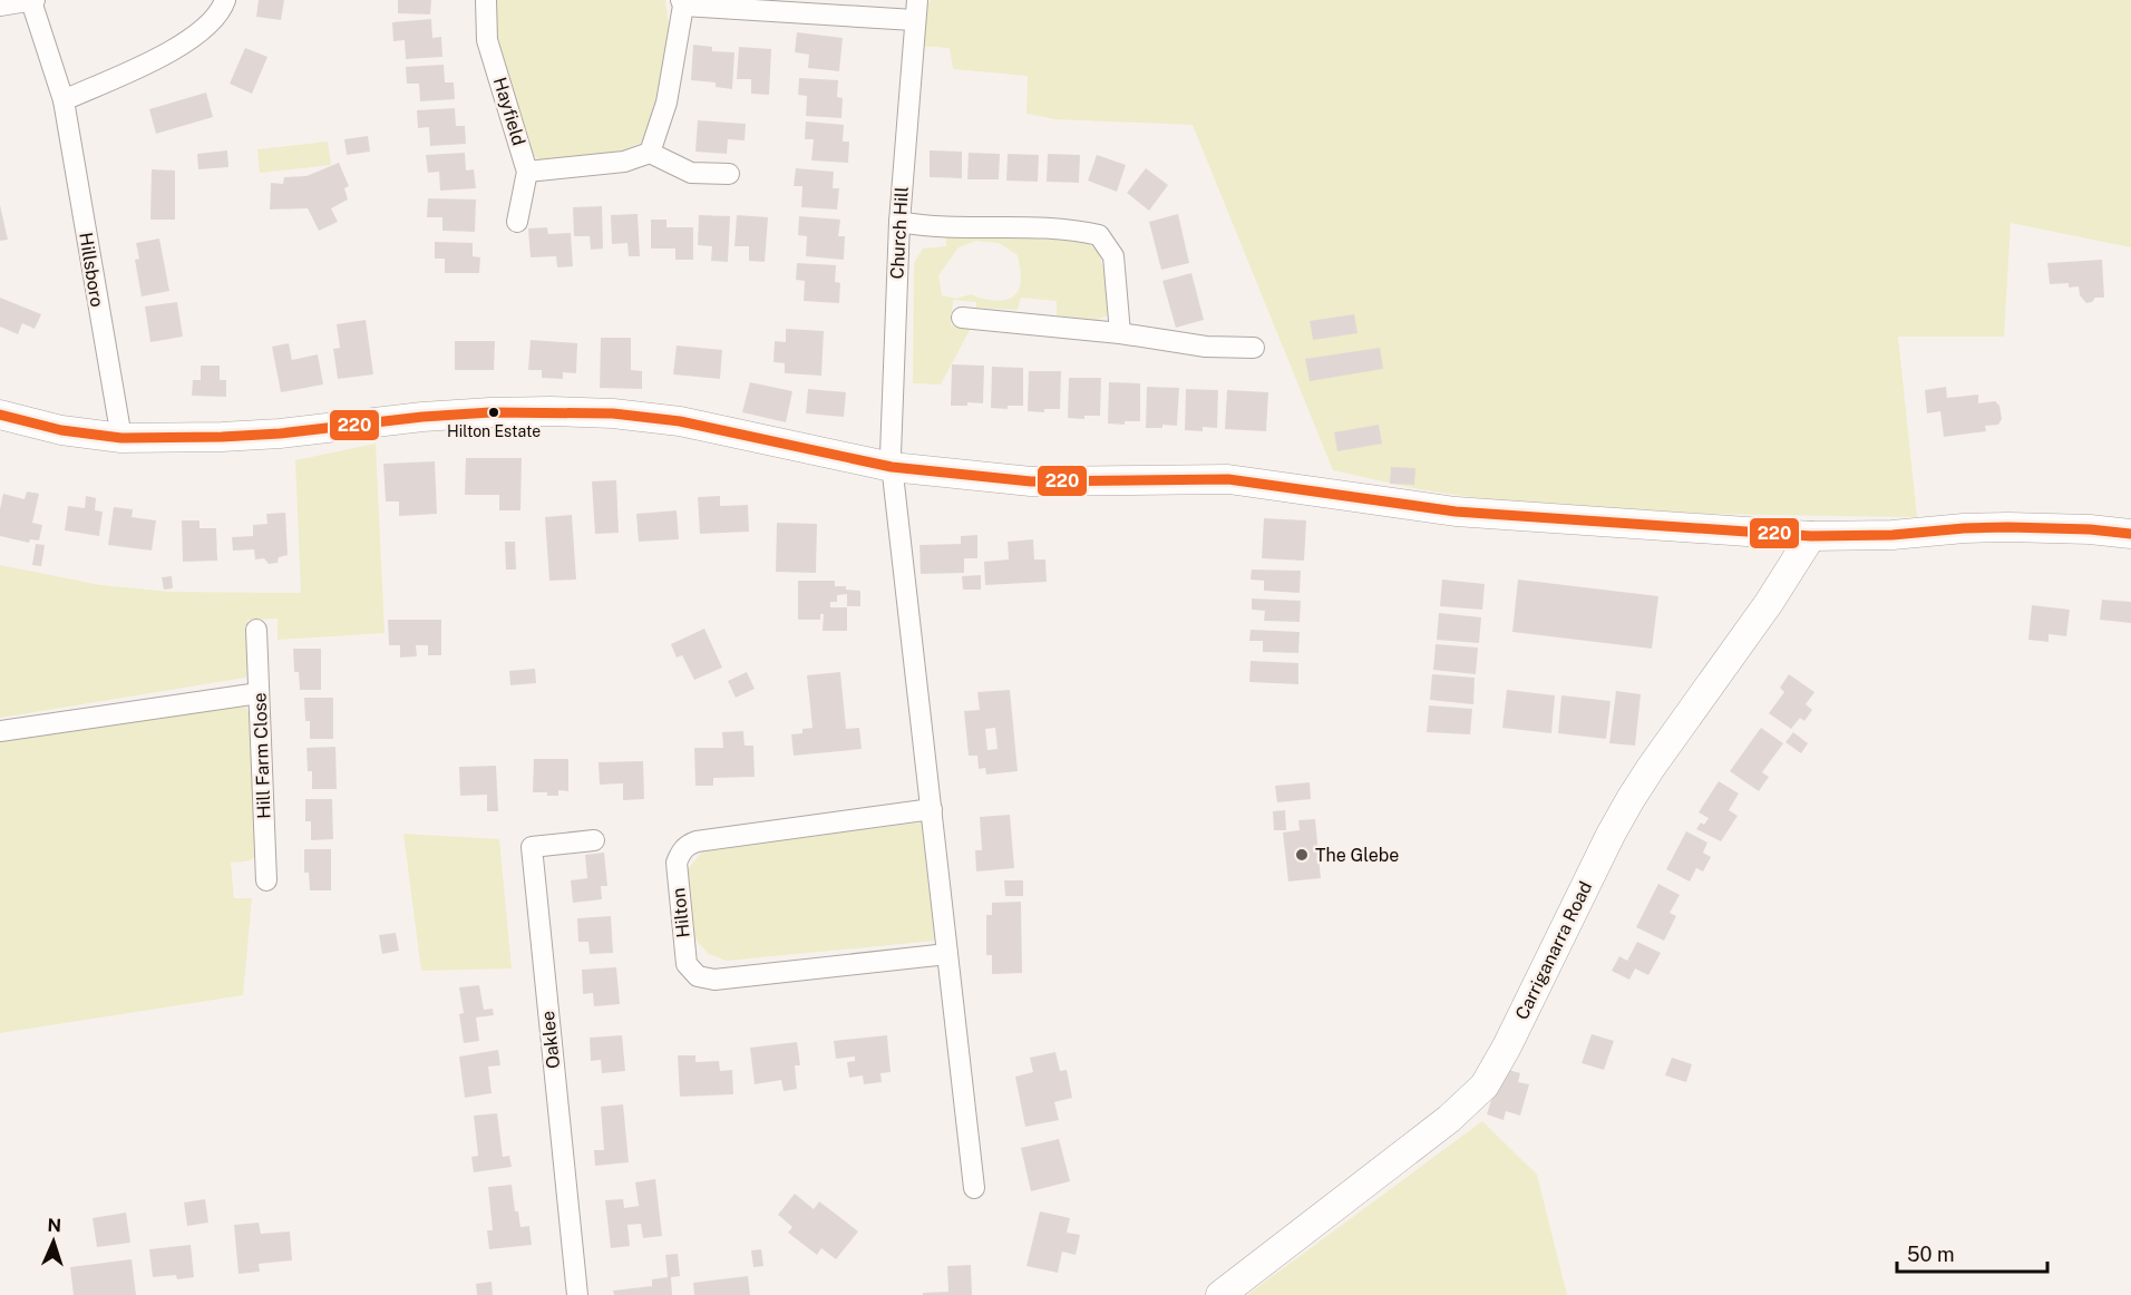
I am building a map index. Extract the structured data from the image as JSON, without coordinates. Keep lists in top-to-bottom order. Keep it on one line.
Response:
{"streets":{"main road":["Carriganarra Road"],"street":["Hayfield","Church Hill","Hillsboro","Hill Farm Close","Hilton","Oaklee"]},"places":["Hilton Estate","The Glebe"],"lines":["transit line 220"],"scale_bar":"50 m","north":"top"}
